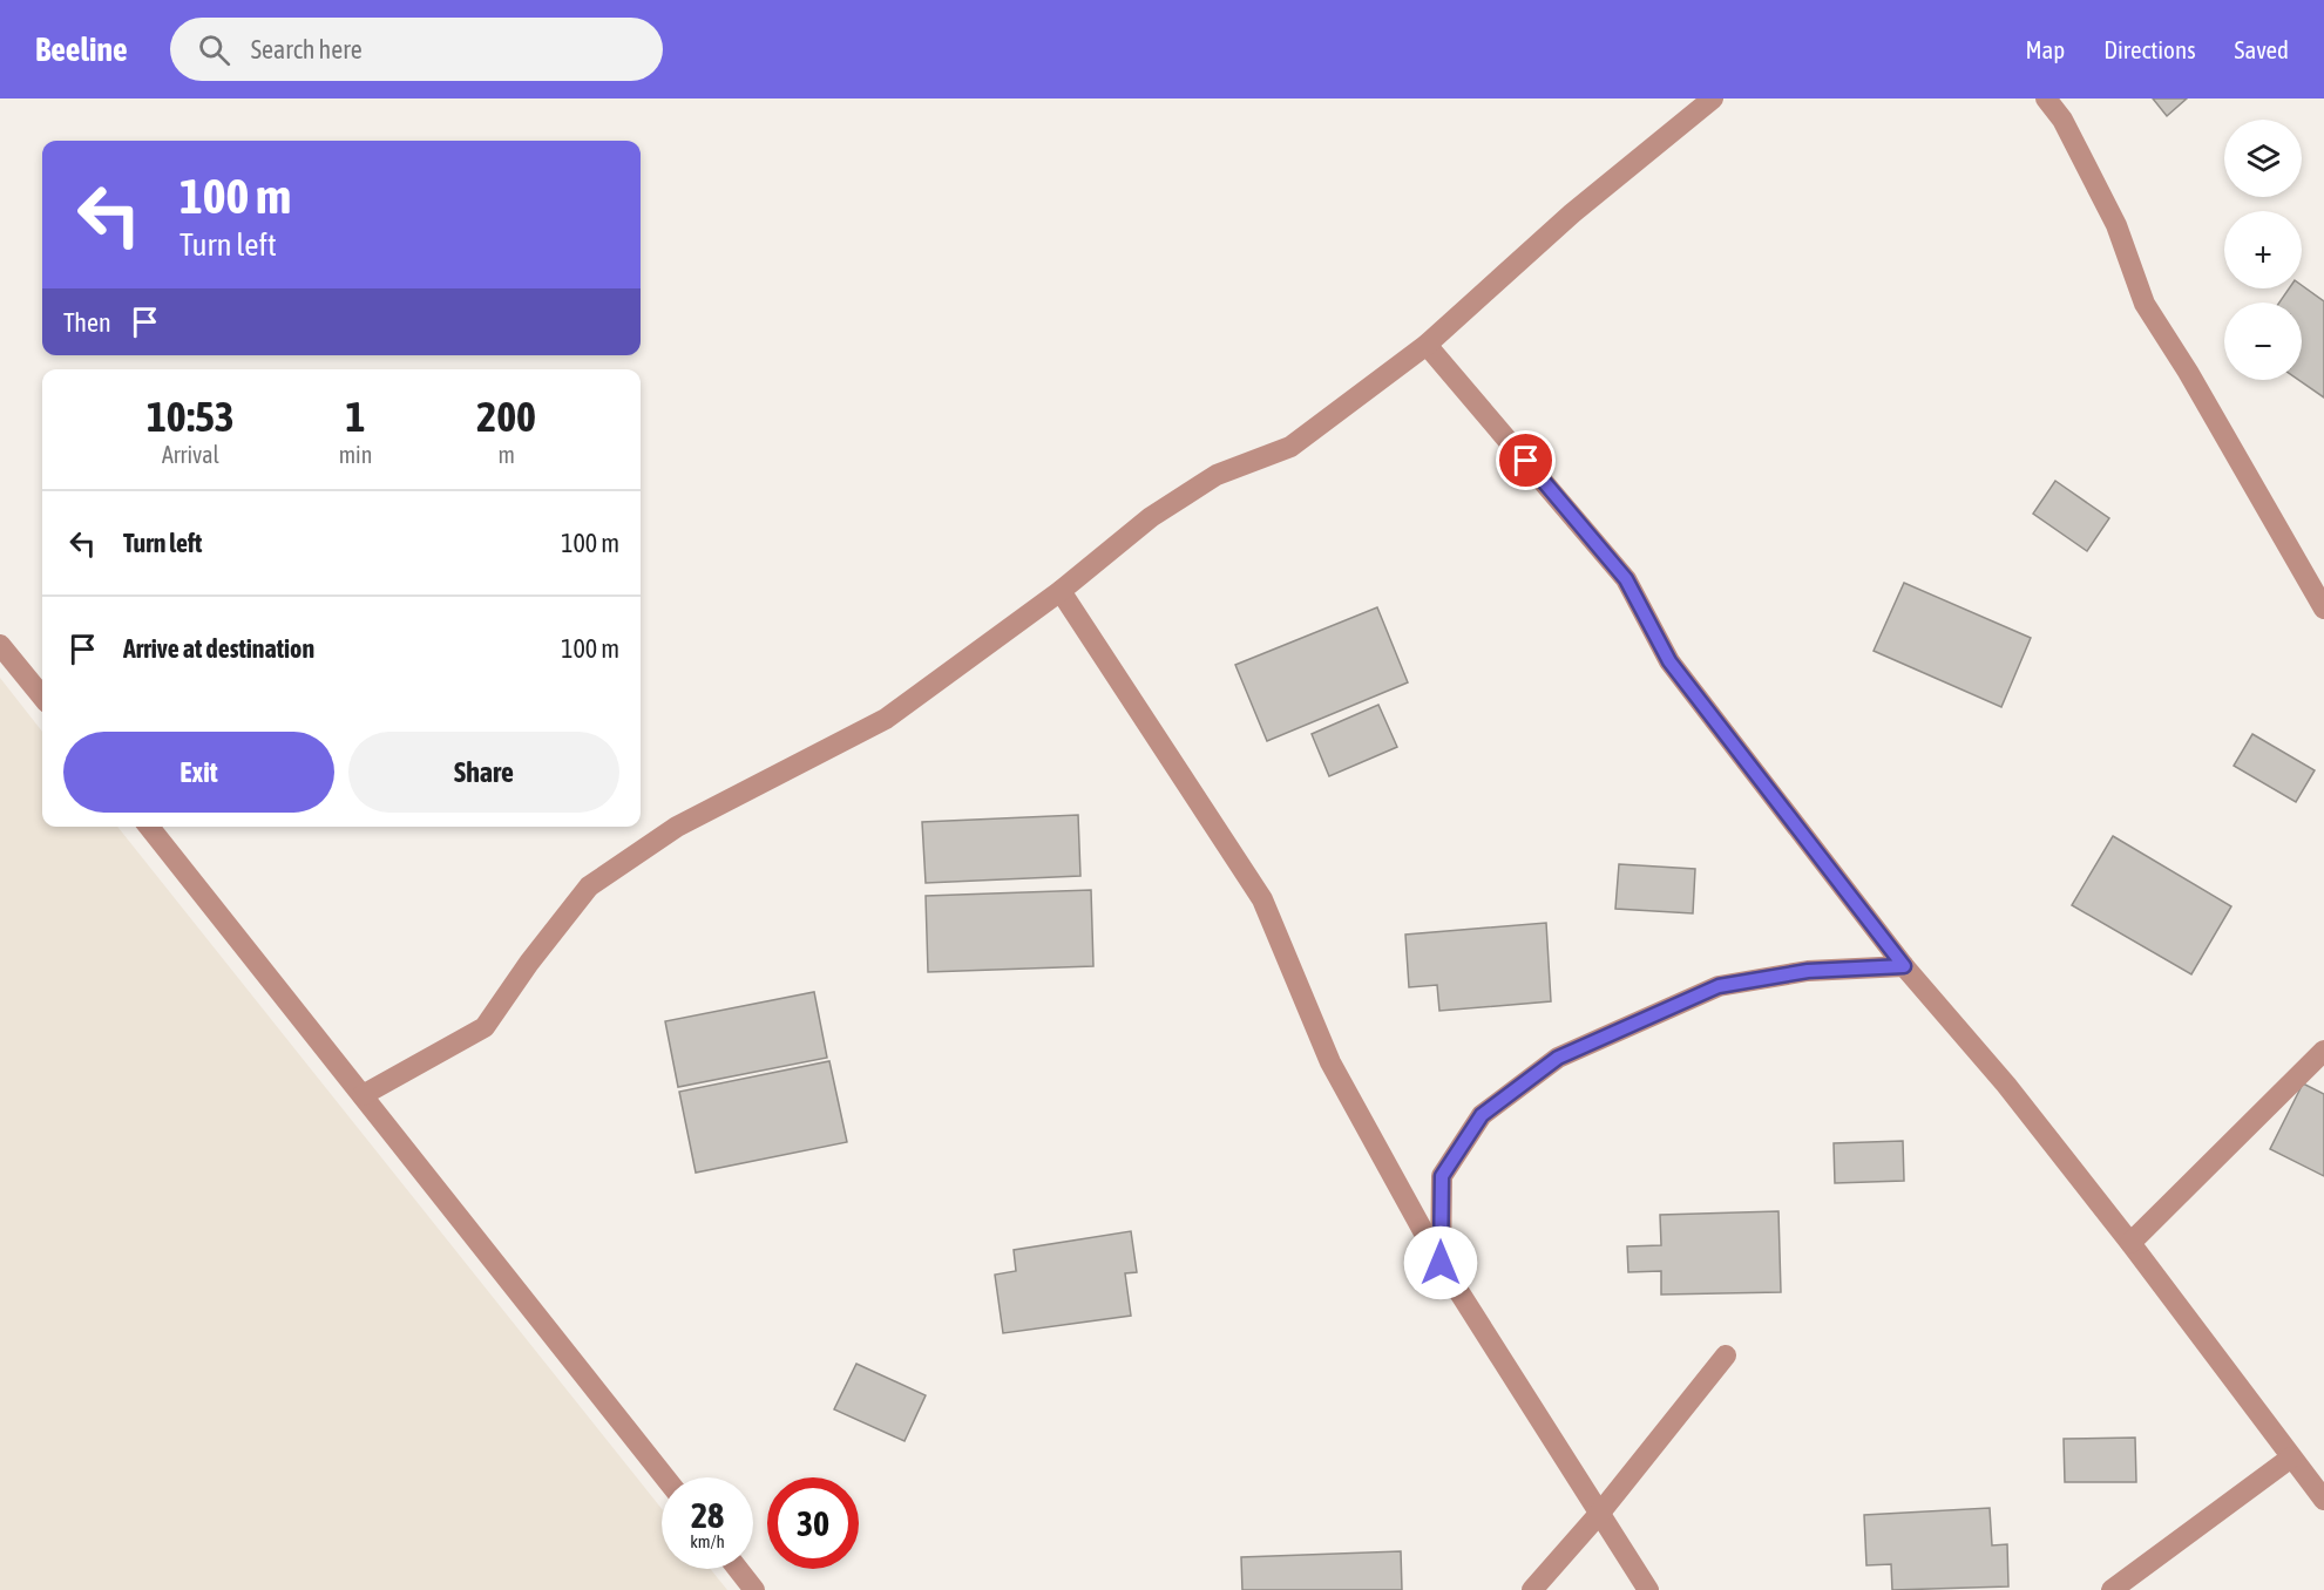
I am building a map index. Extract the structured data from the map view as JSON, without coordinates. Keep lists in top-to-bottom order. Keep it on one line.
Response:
{"page":{"header":"Beeline","search":"Search here","nav":["Map","Directions","Saved"],"map_buttons":["+","−"],"turn":["100 m","Turn left"],"then":"Then","eta":["10:53","Arrival","1","min","200","m"],"list":[{"name":"Turn left","value":"100 m"},{"name":"Arrive at destination","value":"100 m"}],"buttons":["Exit","Share"],"speed":"28 km/h","limit":"30"}}
